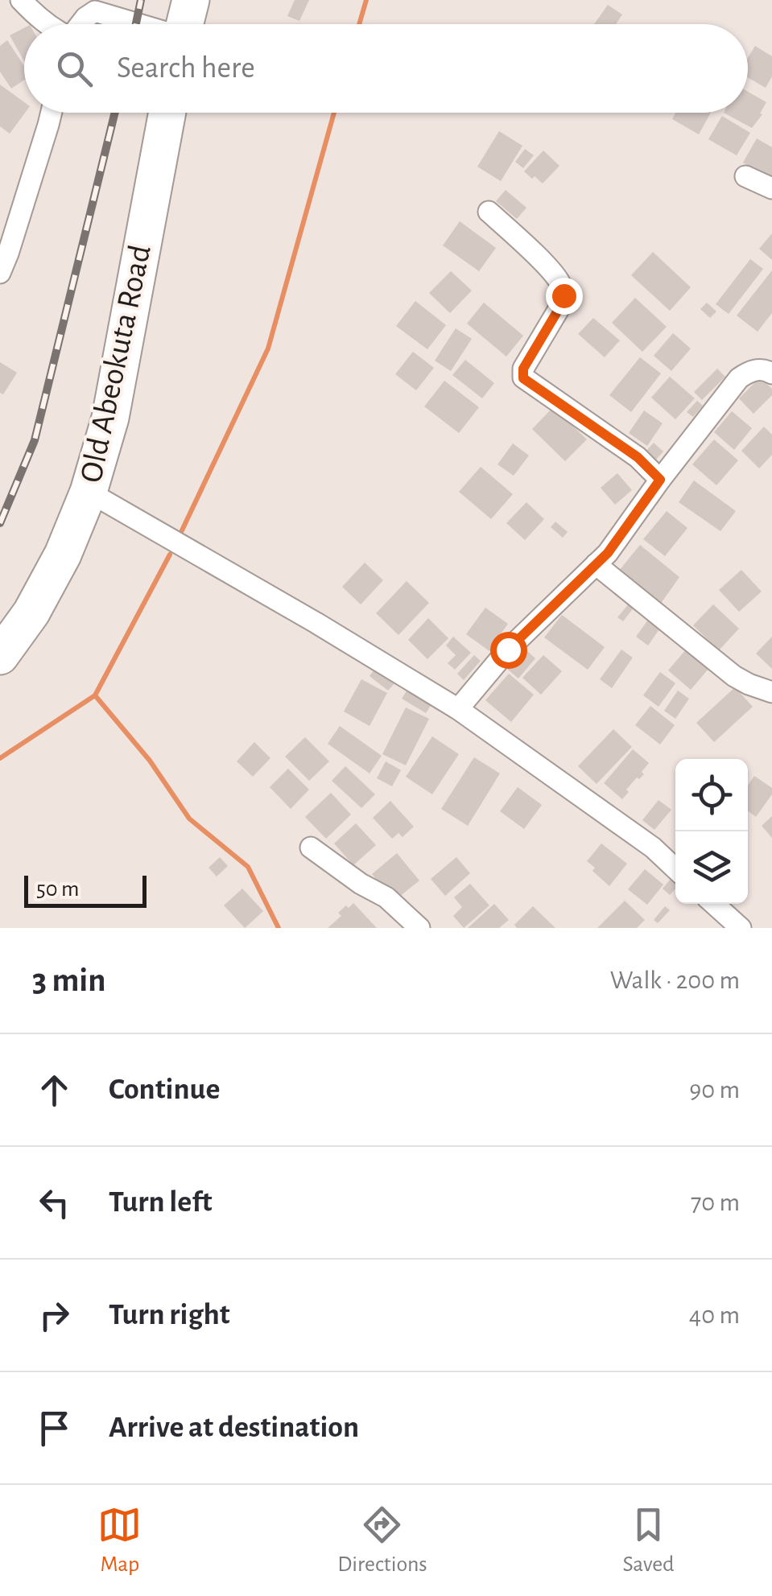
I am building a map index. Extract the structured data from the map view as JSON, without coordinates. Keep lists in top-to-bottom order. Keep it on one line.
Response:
{"streets":{"highway":["Old Abeokuta Road"]},"scale_bar":"50 m","page":{"search":"Search here","scale":"50 m","heading":["3 min","Walk · 200 m"],"list":[["Continue","90 m"],["Turn left","70 m"],["Turn right","40 m"],"Arrive at destination"],"nav":["Map","Directions","Saved"]}}
